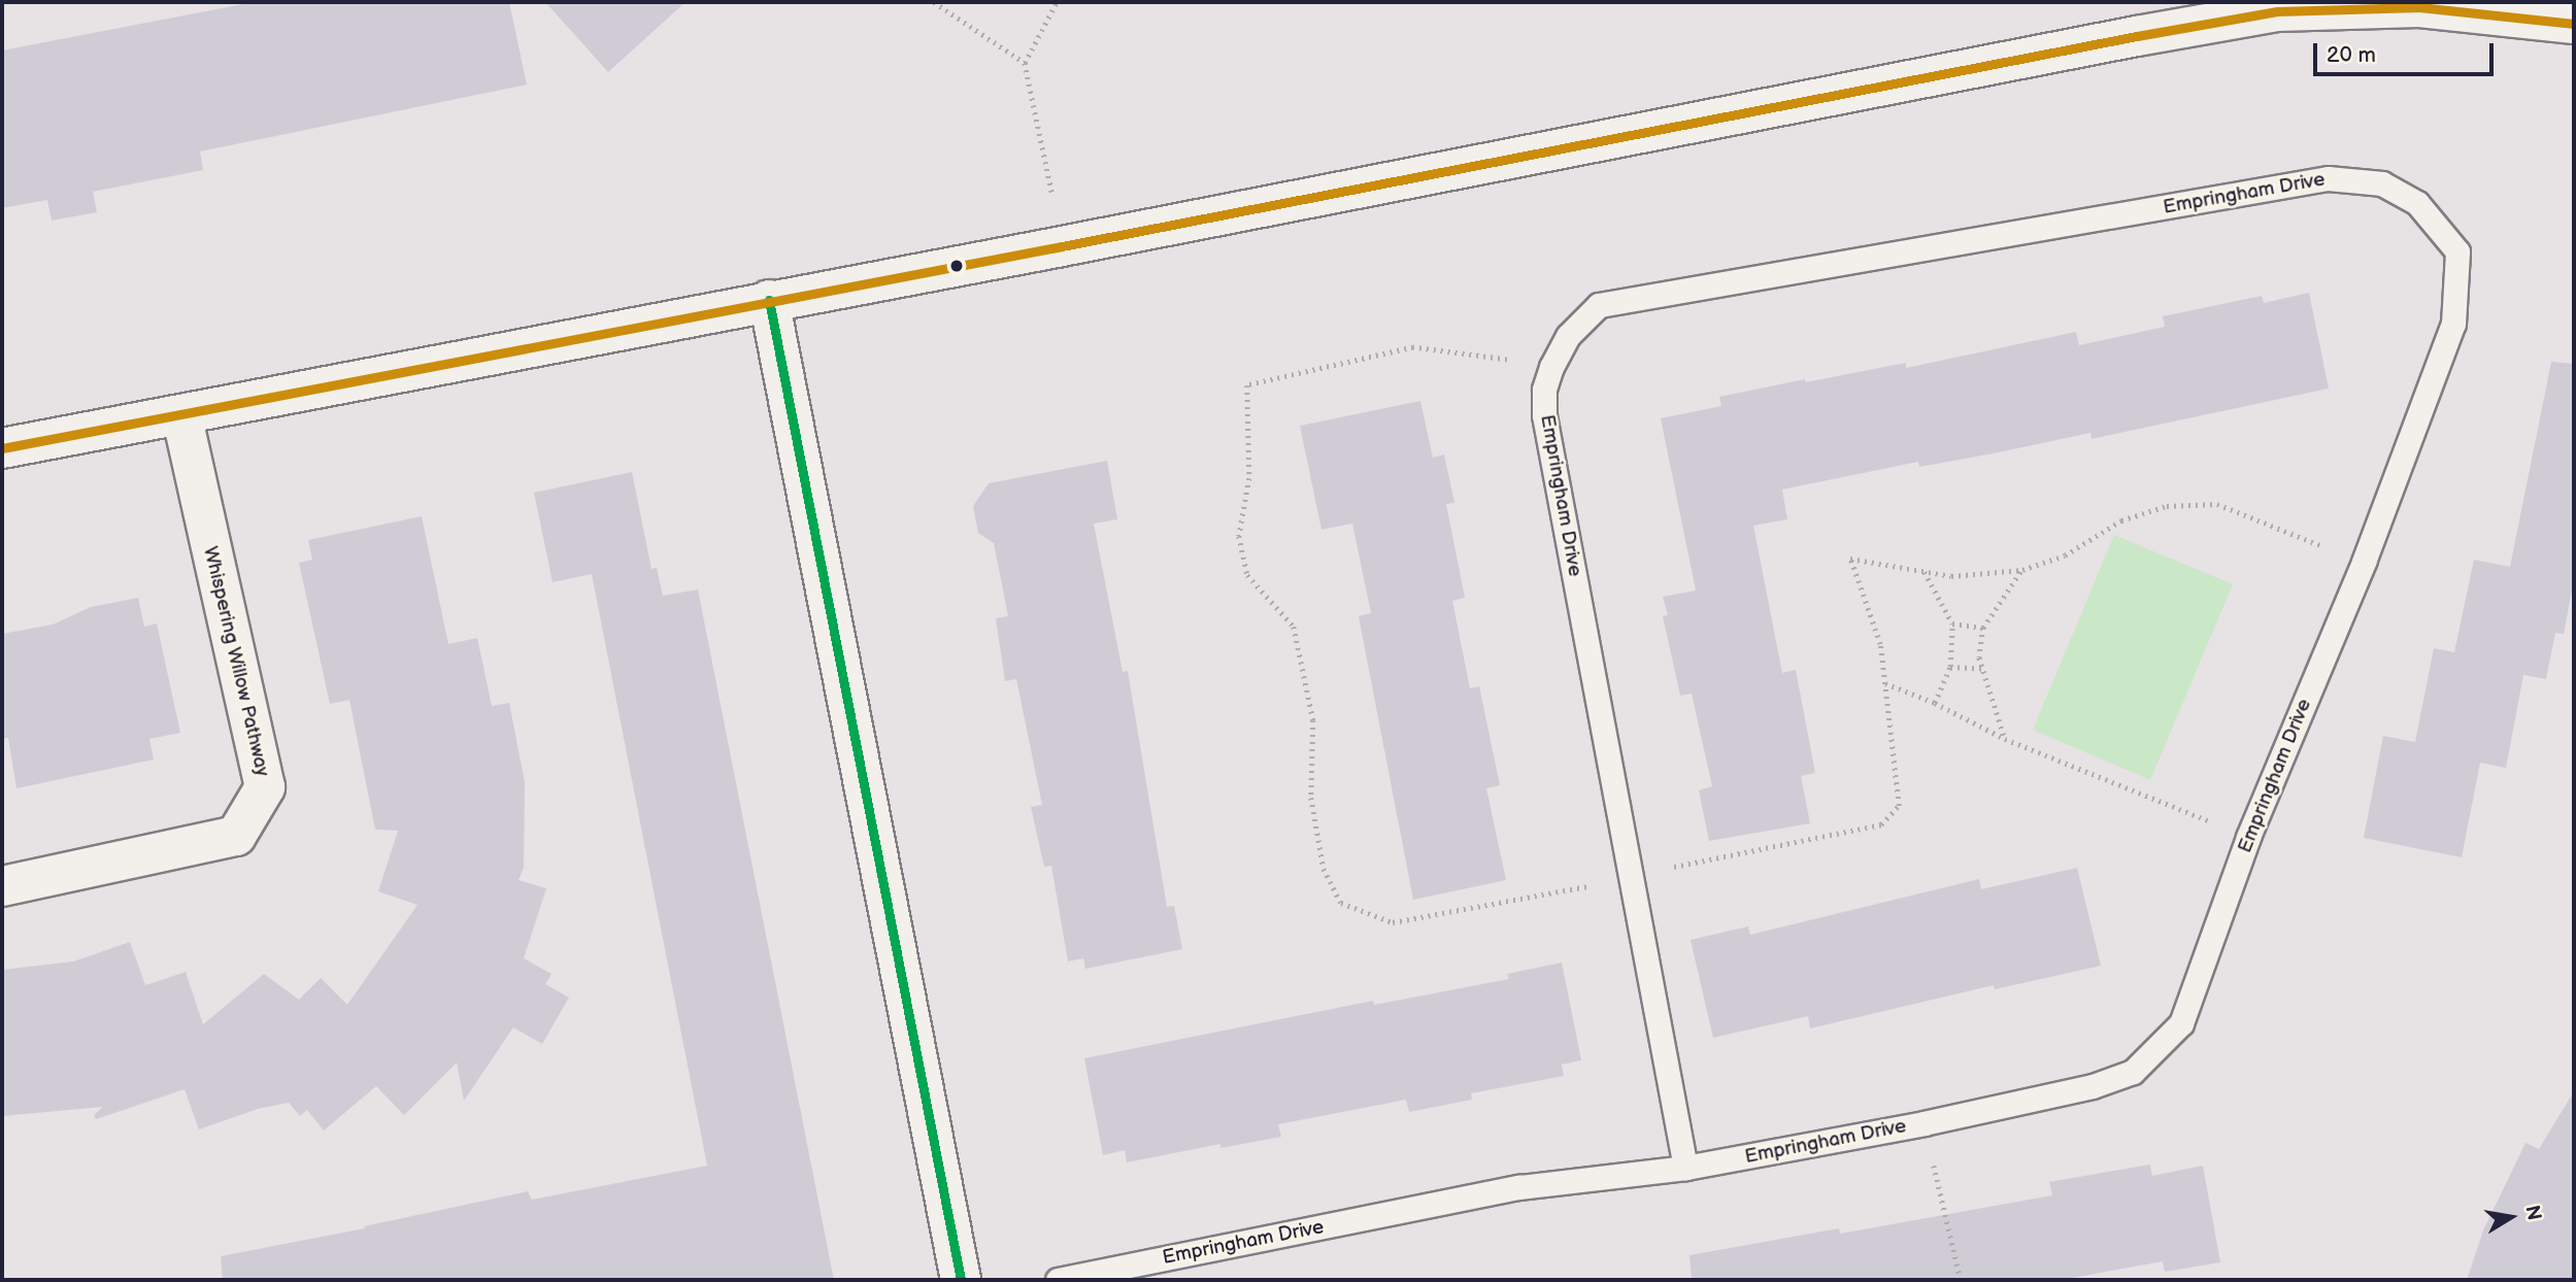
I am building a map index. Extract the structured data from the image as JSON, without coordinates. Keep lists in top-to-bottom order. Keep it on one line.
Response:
{"streets":{"street":["Whispering Willow Pathway"],"lane":["Empringham Drive"]},"scale_bar":"20 m","north":"right"}
